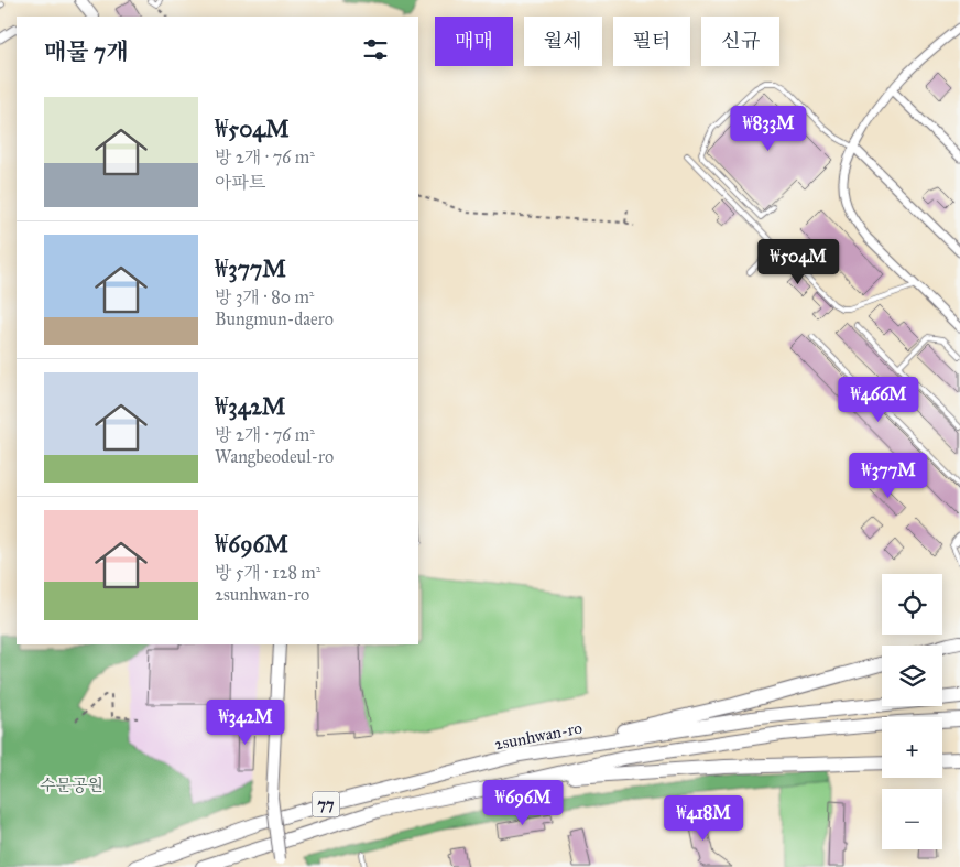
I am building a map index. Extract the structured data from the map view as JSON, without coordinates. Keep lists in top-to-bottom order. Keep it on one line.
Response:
{"streets":{"highway":["2sunhwan-ro","77"]},"parks":["수문공원"],"page":{"chip":["매매","월세","필터","신규"],"heading":"매물 7개","list":[{"name":"₩504M","note":"방 2개 · 76 m² · 아파트"},{"name":"₩377M","note":"방 3개 · 80 m² · Bungmun-daero"},{"name":"₩342M","note":"방 2개 · 76 m² · Wangbeodeul-ro"},{"name":"₩696M","note":"방 5개 · 128 m² · 2sunhwan-ro"}],"price":["₩833M","₩504M","₩466M","₩377M","₩342M","₩696M","₩418M"],"map_buttons":["+","−"]}}
